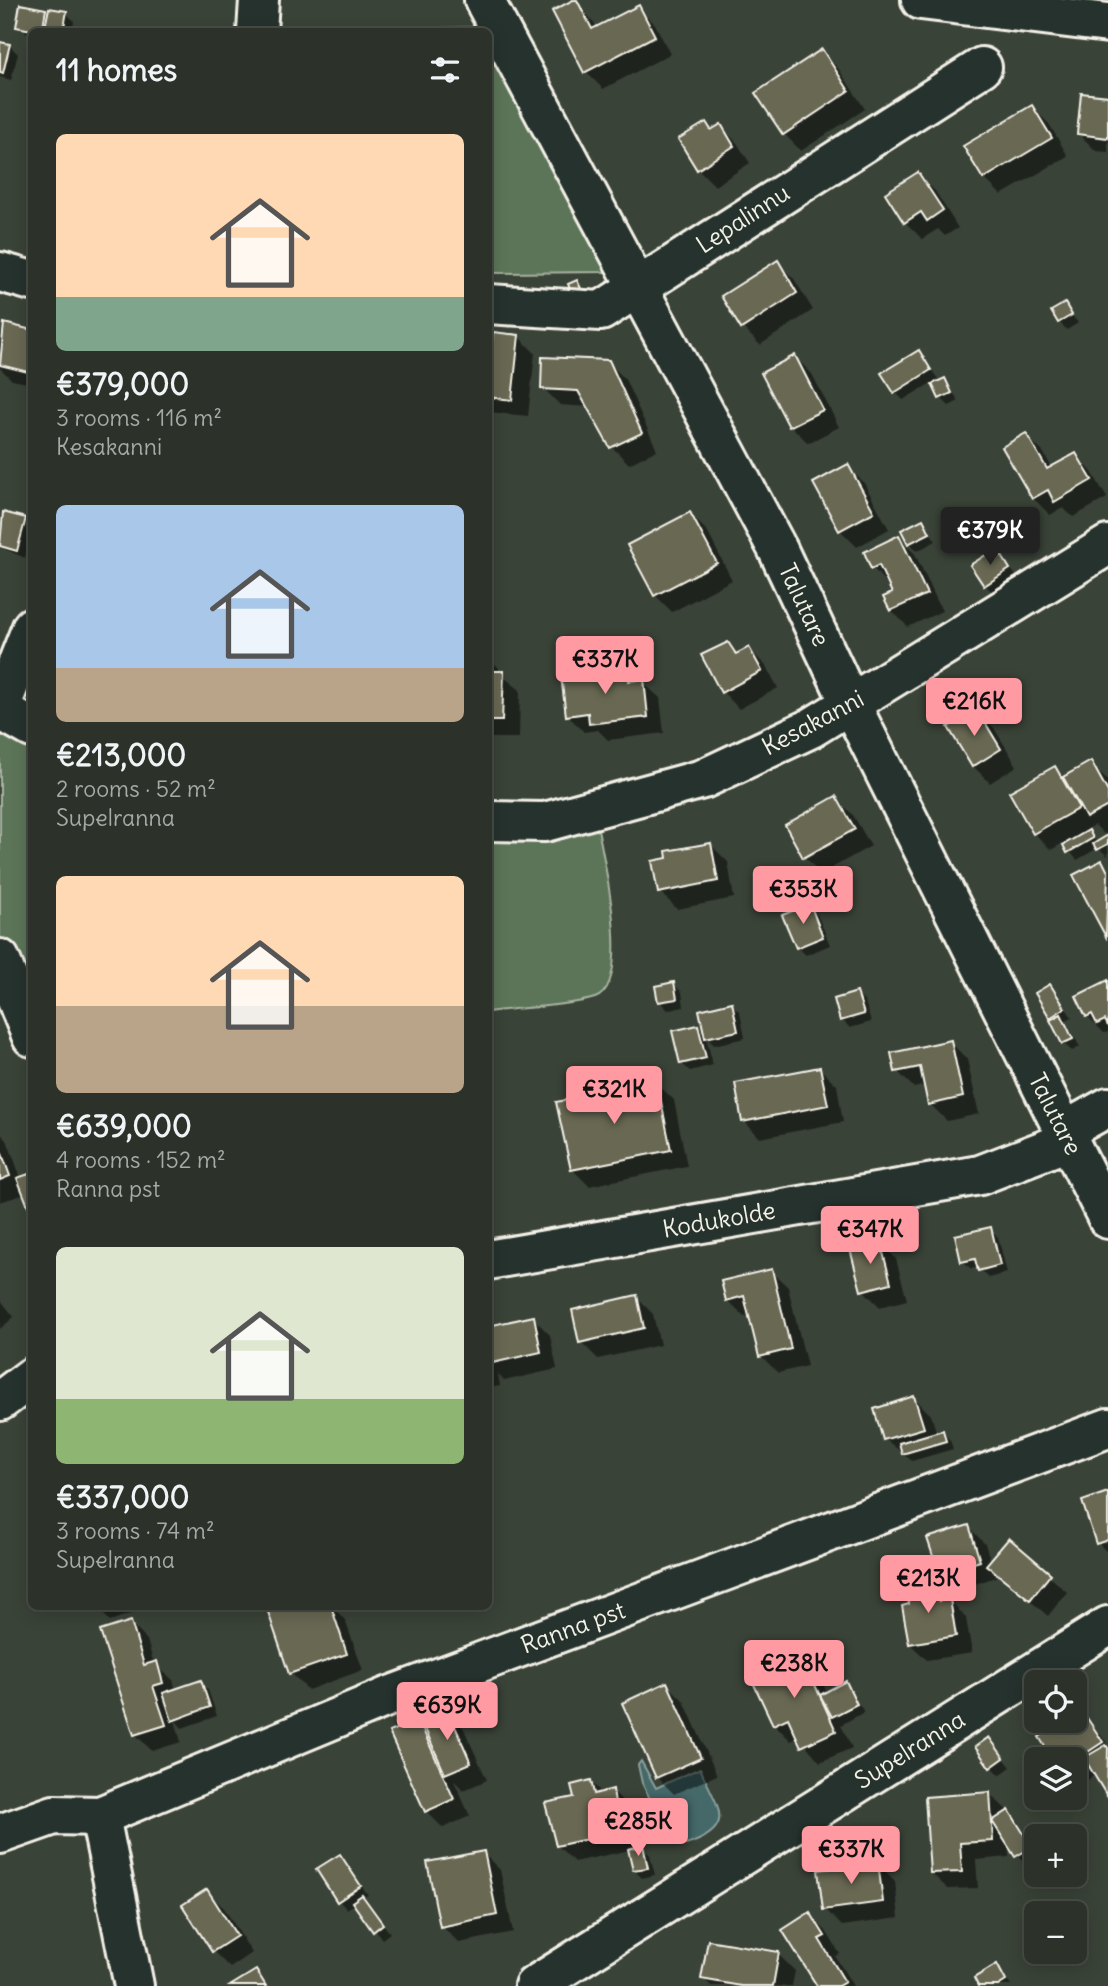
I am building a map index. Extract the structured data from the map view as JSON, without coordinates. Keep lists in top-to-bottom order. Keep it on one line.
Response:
{"streets":{"street":["Lepalinnu","Talutare","Kesakanni","Kodukolde","Ranna pst","Supelranna"]},"crossings":[["Lepalinnu","Talutare"],["Talutare","Kesakanni"],["Talutare","Kodukolde"]],"page":{"heading":"11 homes","list":[{"name":"€379,000","note":"3 rooms · 116 m² · Kesakanni"},{"name":"€213,000","note":"2 rooms · 52 m² · Supelranna"},{"name":"€639,000","note":"4 rooms · 152 m² · Ranna pst"},{"name":"€337,000","note":"3 rooms · 74 m² · Supelranna"}],"price":["€379K","€337K","€216K","€353K","€321K","€347K","€213K","€238K","€639K","€285K","€337K"],"map_buttons":["+","−"]}}
